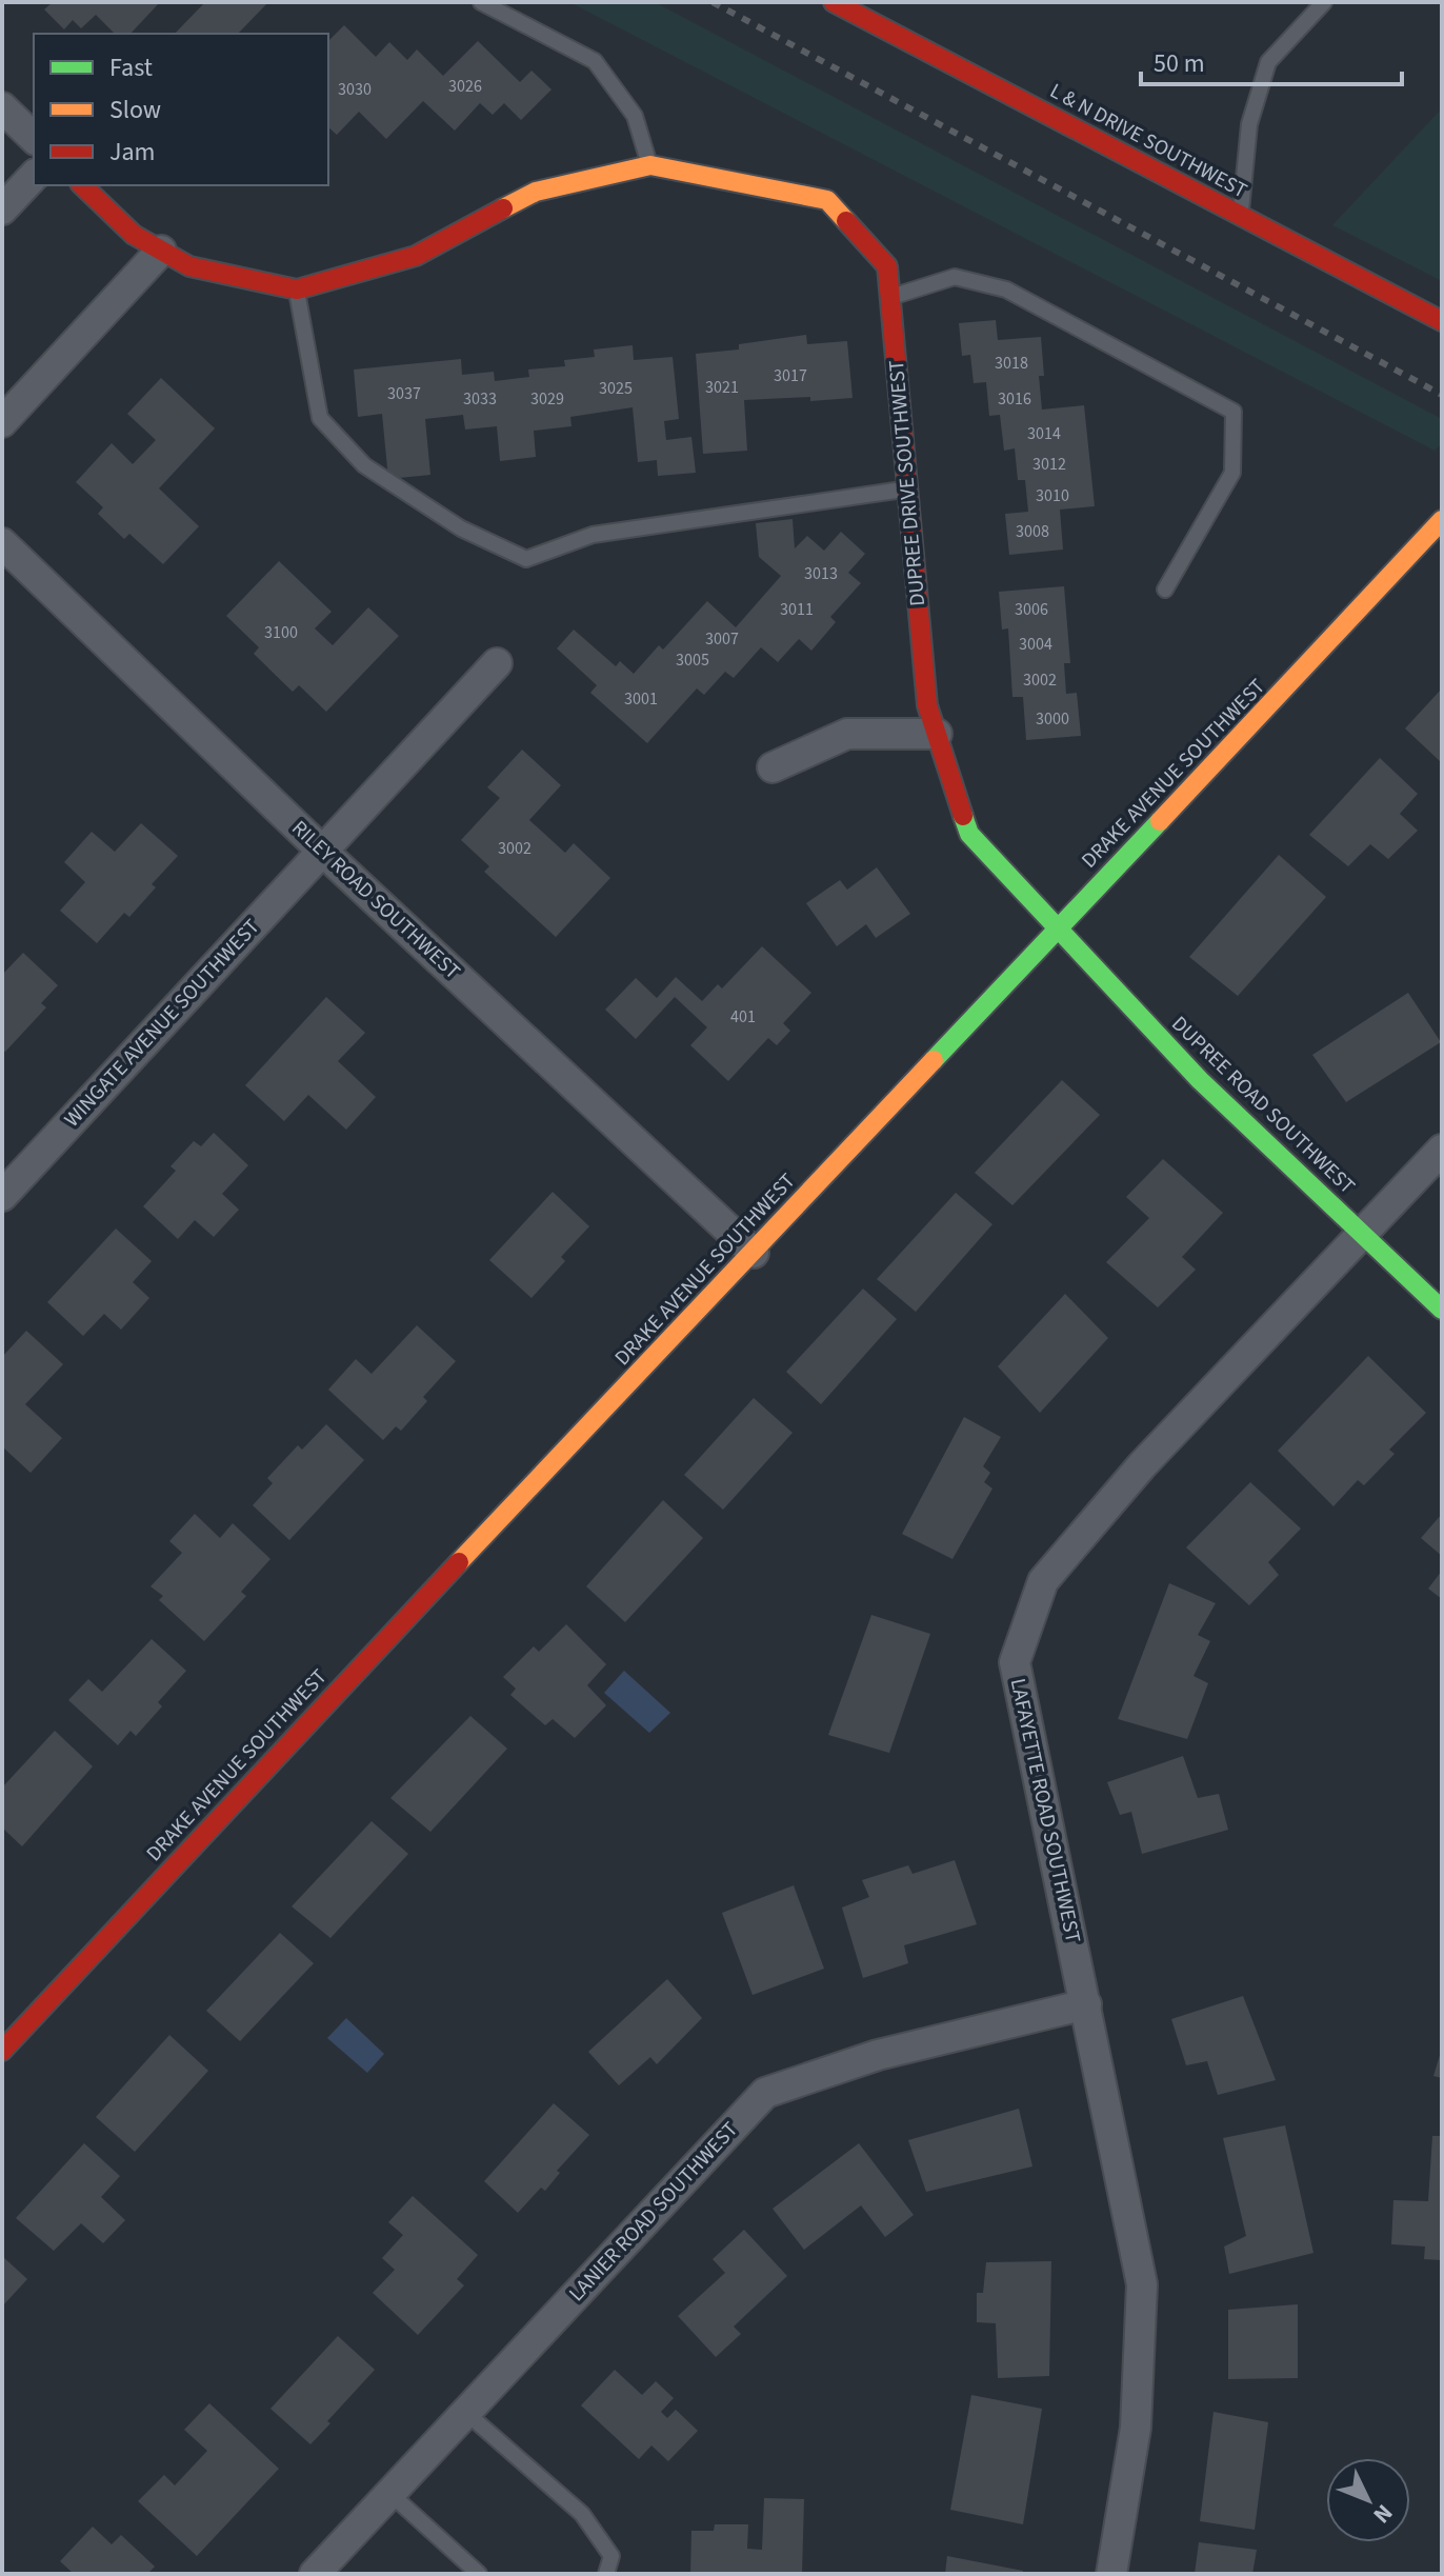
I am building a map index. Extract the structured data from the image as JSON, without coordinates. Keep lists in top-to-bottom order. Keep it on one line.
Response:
{"streets":{"street":["L & N DRIVE SOUTHWEST","DUPREE DRIVE SOUTHWEST","DRAKE AVENUE SOUTHWEST","RILEY ROAD SOUTHWEST","WINGATE AVENUE SOUTHWEST","DUPREE ROAD SOUTHWEST","LAFAYETTE ROAD SOUTHWEST","LANIER ROAD SOUTHWEST"]},"crossings":[["DUPREE DRIVE SOUTHWEST","DRAKE AVENUE SOUTHWEST"],["DUPREE DRIVE SOUTHWEST","DUPREE ROAD SOUTHWEST"],["DRAKE AVENUE SOUTHWEST","RILEY ROAD SOUTHWEST"],["DRAKE AVENUE SOUTHWEST","DUPREE ROAD SOUTHWEST"],["RILEY ROAD SOUTHWEST","WINGATE AVENUE SOUTHWEST"],["DUPREE ROAD SOUTHWEST","LAFAYETTE ROAD SOUTHWEST"],["LAFAYETTE ROAD SOUTHWEST","LANIER ROAD SOUTHWEST"]],"house_numbers":["3026","3030","3018","3017","3021","3025","3037","3033","3029","3016","3014","3012","3010","3008","3013","3011","3006","3100","3007","3004","3005","3002","3001","3000","3002","401"],"legend":["Fast","Slow","Jam"],"scale_bar":"50 m","north":"bottom right"}
